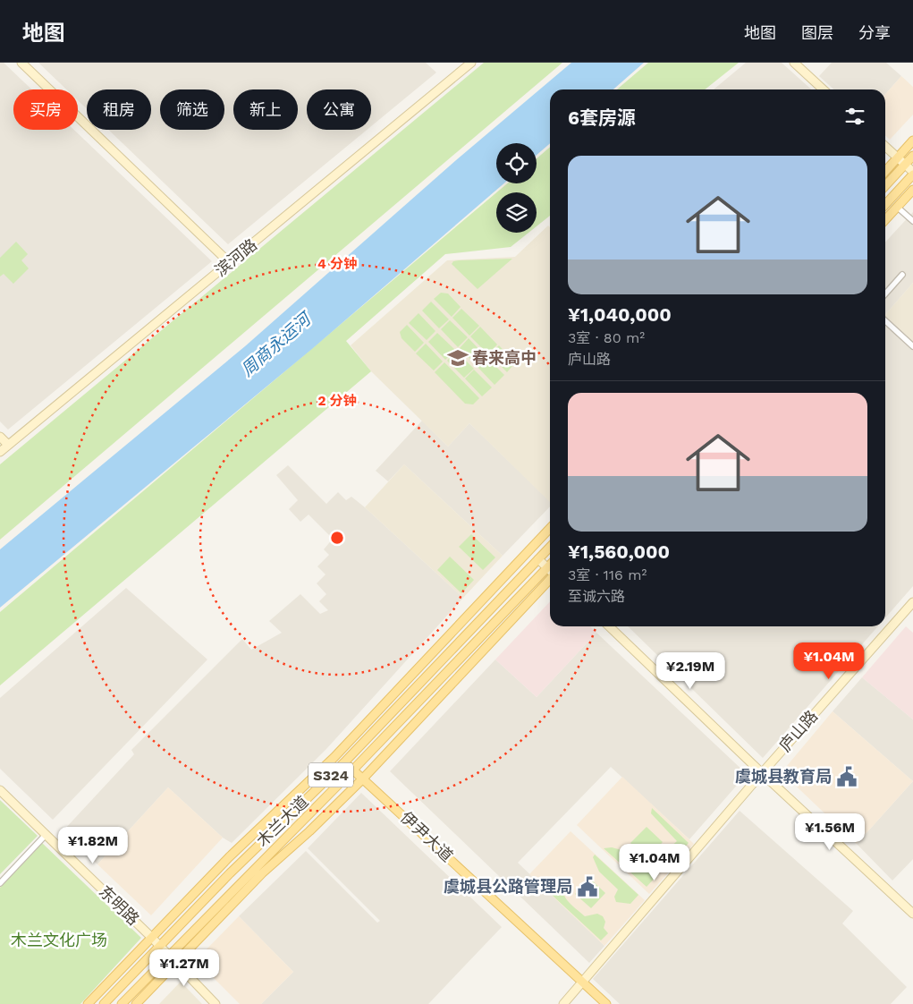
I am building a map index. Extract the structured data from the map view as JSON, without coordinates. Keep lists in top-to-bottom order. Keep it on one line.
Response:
{"streets":{"main road":["S324","木兰大道","伊尹大道"],"street":["滨河路","庐山路","东明路"]},"crossings":[["庐山路","伊尹大道"],["木兰大道","伊尹大道"],["木兰大道","东明路"]],"water":["周商永运河"],"parks":["木兰文化广场"],"places":{"school or university":["春来高中"],"public building":["虞城县教育局","虞城县公路管理局"]},"page":{"header":"地图","nav":["地图","图层","分享"],"chip":["买房","租房","筛选","新上","公寓"],"heading":"6套房源","list":[{"name":"¥1,040,000","note":"3室 · 80 m² · 庐山路"},{"name":"¥1,560,000","note":"3室 · 116 m² · 至诚六路"}],"price":["¥1.04M","¥2.19M","¥1.56M","¥1.82M","¥1.04M","¥1.27M"]},"rings":["4 分钟","2 分钟"]}
